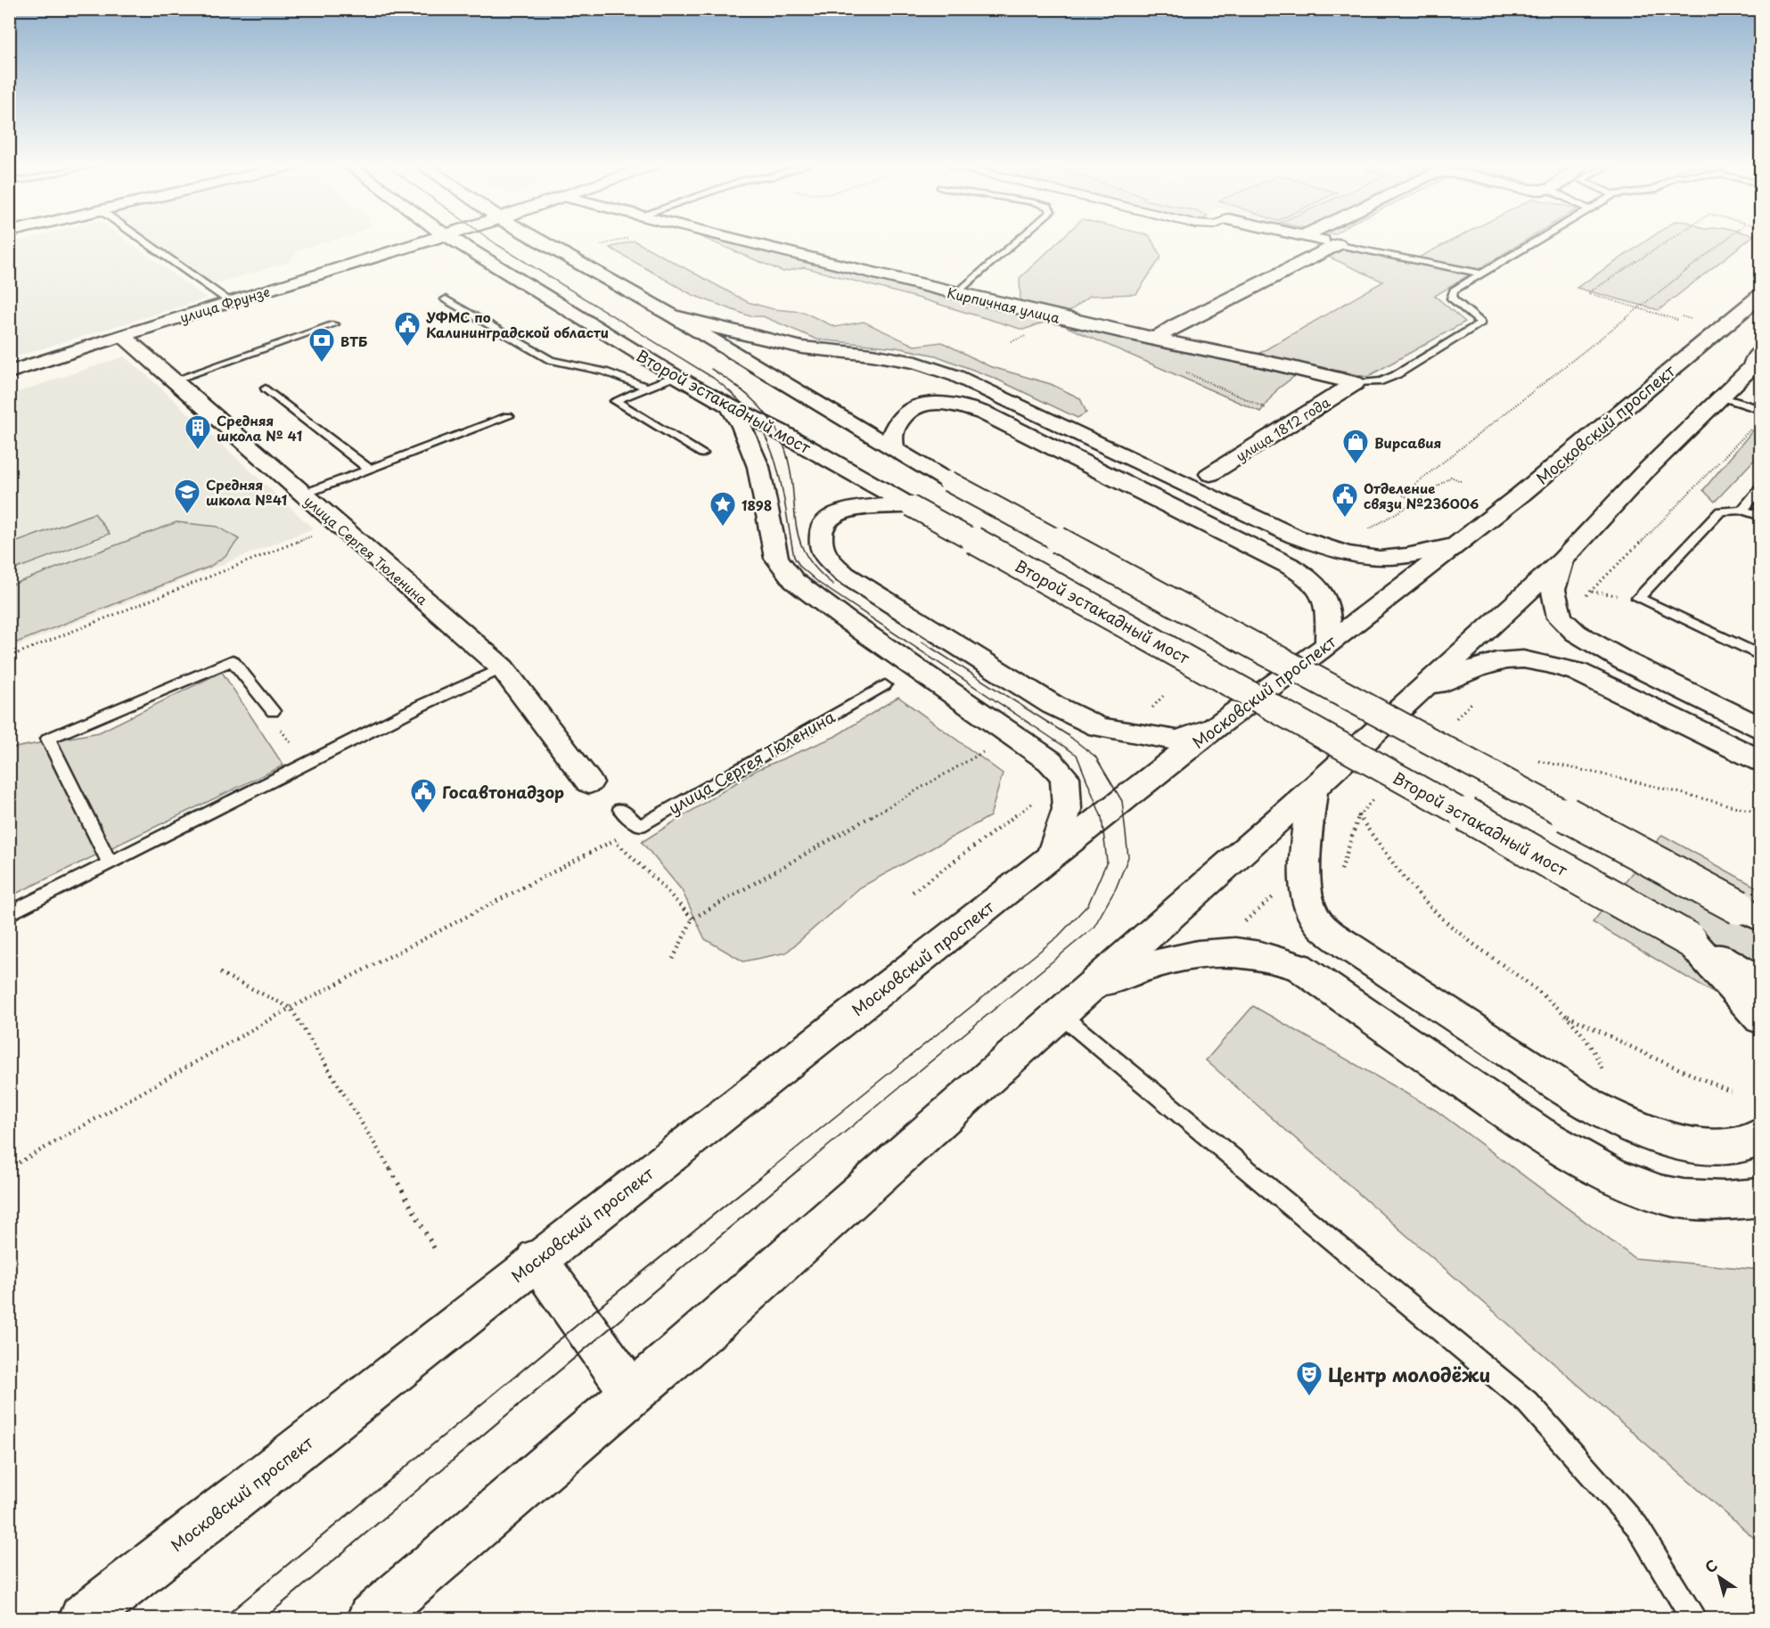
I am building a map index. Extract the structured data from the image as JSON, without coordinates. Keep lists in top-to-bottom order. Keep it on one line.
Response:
{"streets":{"main road":["улица Фрунзе","Кирпичная улица","Второй эстакадный мост","Московский проспект","улица 1812 года","улица Сергея Тюленина"]},"crossings":[["улица Фрунзе","улица Сергея Тюленина"],["Кирпичная улица","улица 1812 года"]],"places":{"public building":["УФМС по Калининградской области","Отделение связи №236006","Госавтонадзор"],"bank":["ВТБ"],"building":["Средняя школа № 41"],"shop":["Вирсавия"],"school or university":["Средняя школа №41"],"place":["1898"],"theatre":["Центр молодёжи"]},"north":"top left"}
